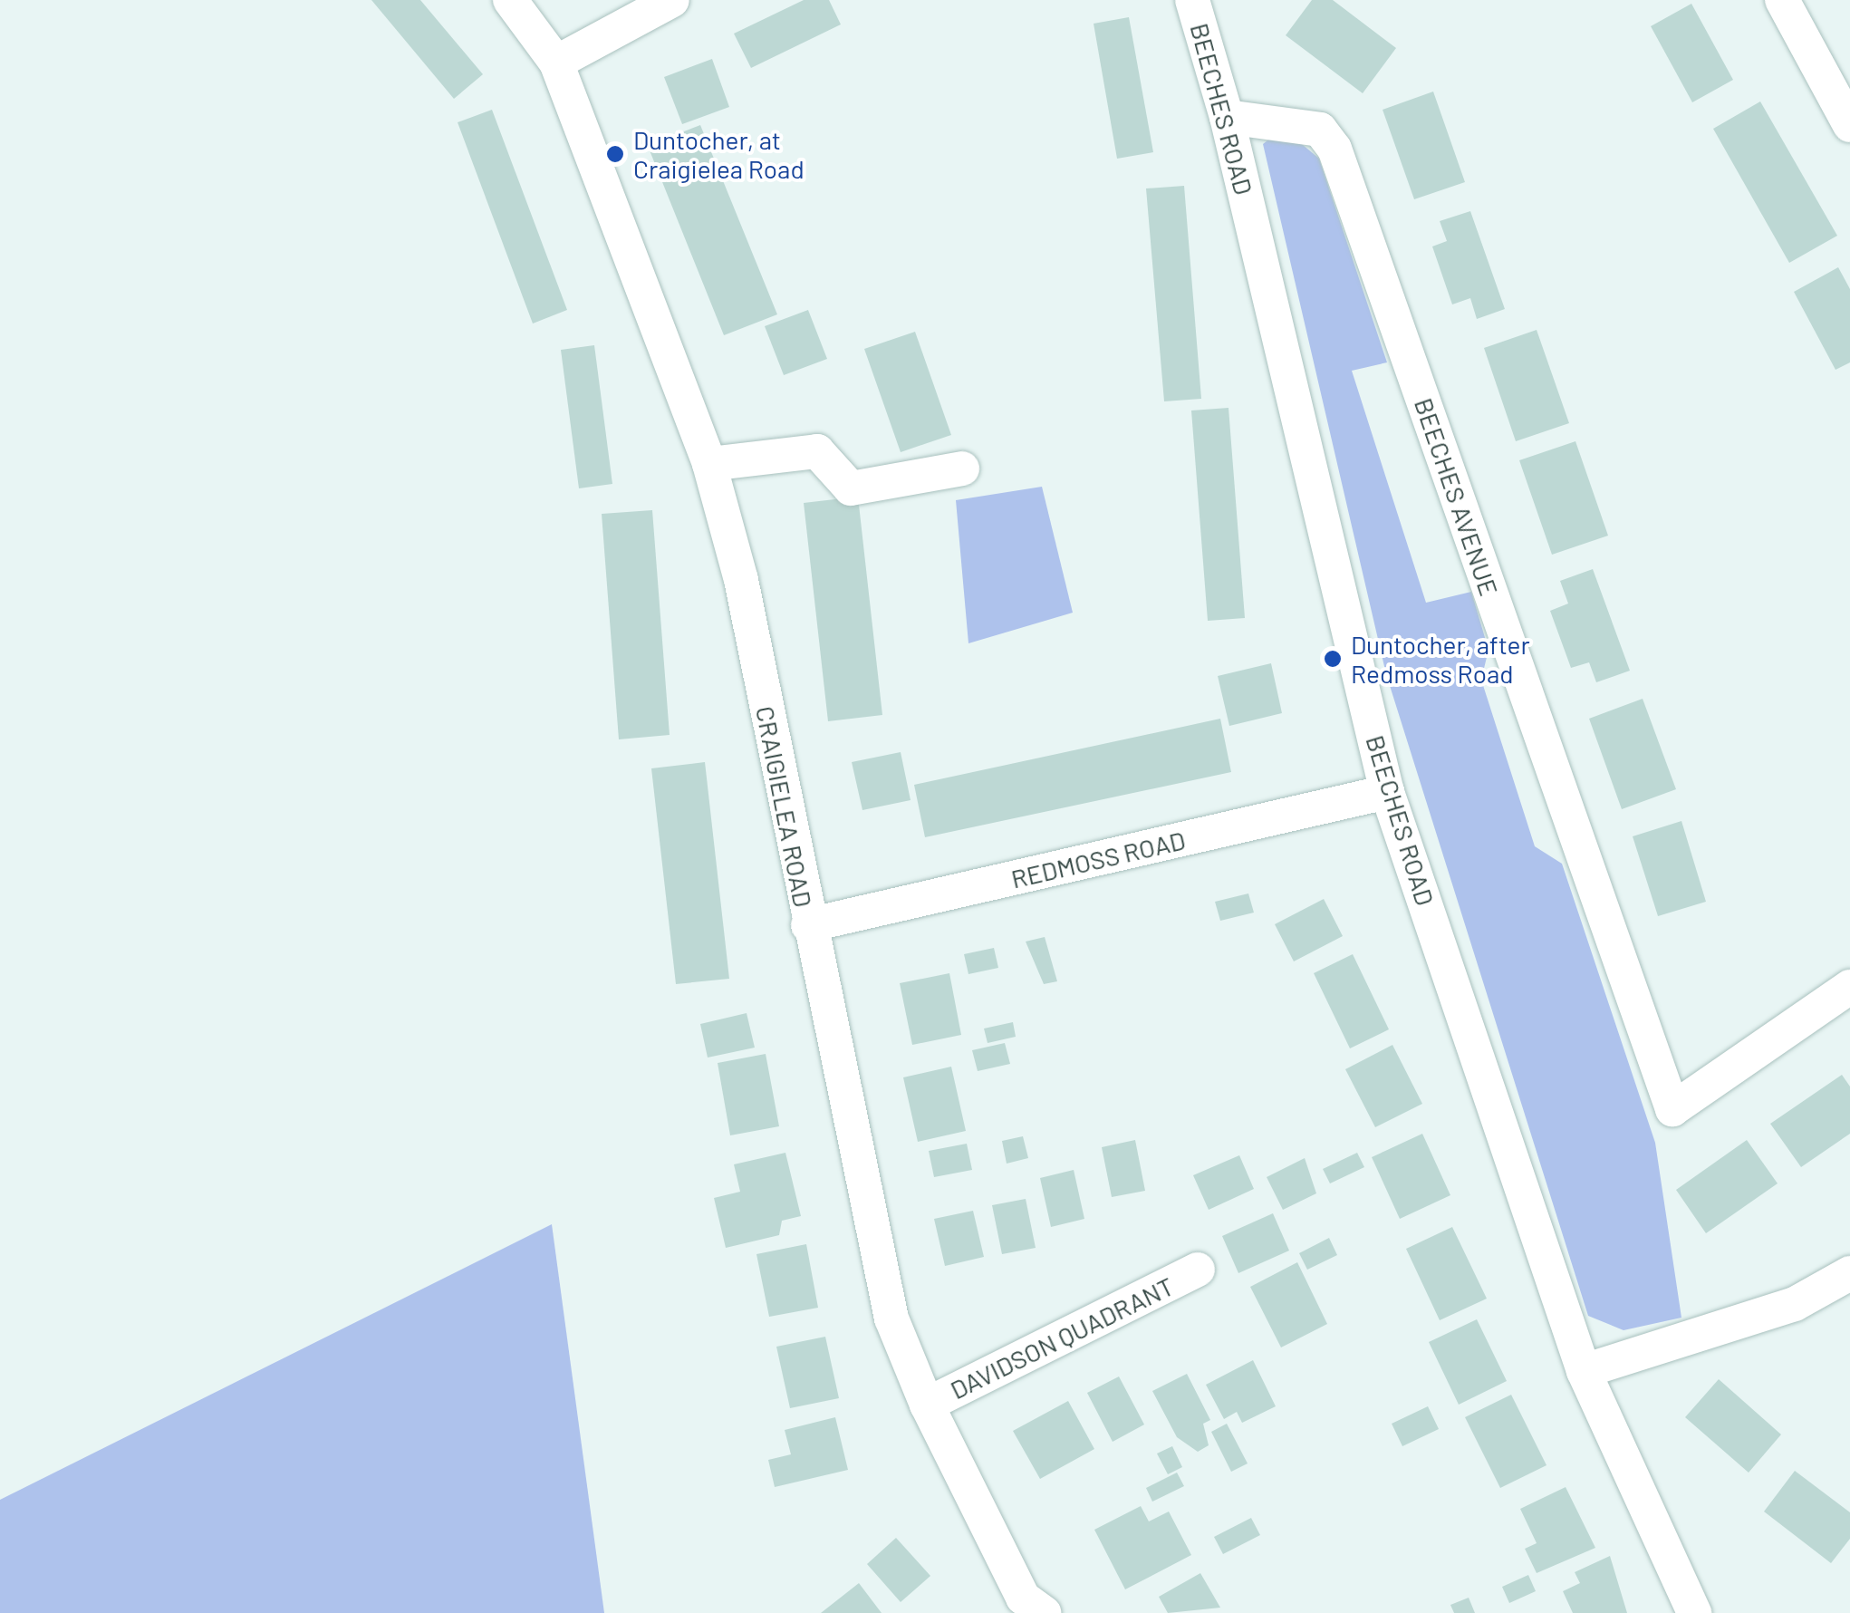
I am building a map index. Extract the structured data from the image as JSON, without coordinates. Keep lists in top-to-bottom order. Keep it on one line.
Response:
{"streets":{"street":["BEECHES ROAD","BEECHES AVENUE","CRAIGIELEA ROAD","REDMOSS ROAD","DAVIDSON QUADRANT"]},"crossings":[["BEECHES ROAD","BEECHES AVENUE"],["BEECHES ROAD","REDMOSS ROAD"],["CRAIGIELEA ROAD","REDMOSS ROAD"],["CRAIGIELEA ROAD","DAVIDSON QUADRANT"]],"places":["Duntocher, at Craigielea Road","Duntocher, after Redmoss Road"]}
